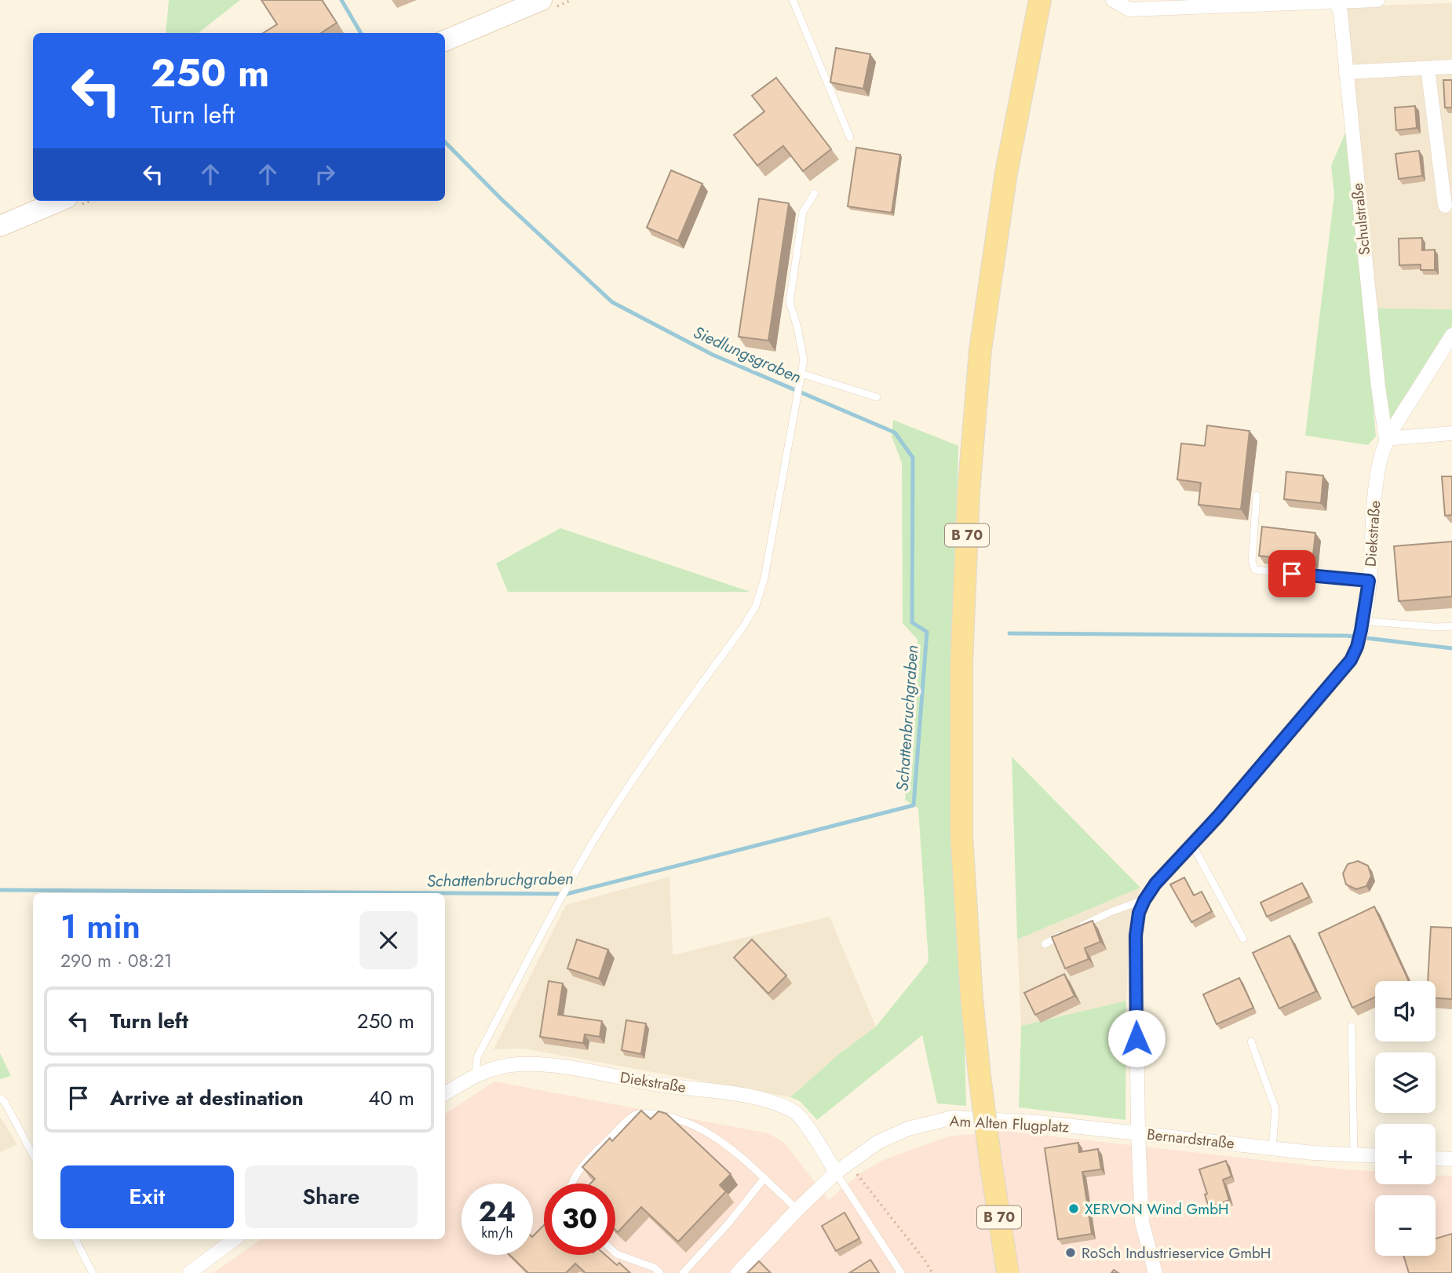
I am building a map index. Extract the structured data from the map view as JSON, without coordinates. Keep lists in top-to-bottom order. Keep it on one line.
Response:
{"streets":{"main road":["B 70"],"street":["Schulstraße","Diekstraße","Am Alten Flugplatz","Bernardstraße"]},"crossings":[["Schulstraße","Diekstraße"],["Diekstraße","Am Alten Flugplatz"],["Diekstraße","Bernardstraße"],["Am Alten Flugplatz","Bernardstraße"]],"water":["Siedlungsgraben","Schattenbruchgraben"],"places":["XERVON Wind GmbH","RoSch Industrieservice GmbH"],"page":{"turn":["250 m","Turn left"],"heading":["1 min","290 m · 08:21"],"map_buttons":["+","−"],"list":[{"name":"Turn left","value":"250 m"},{"name":"Arrive at destination","value":"40 m"}],"buttons":["Exit","Share"],"speed":"24 km/h","limit":"30"}}
